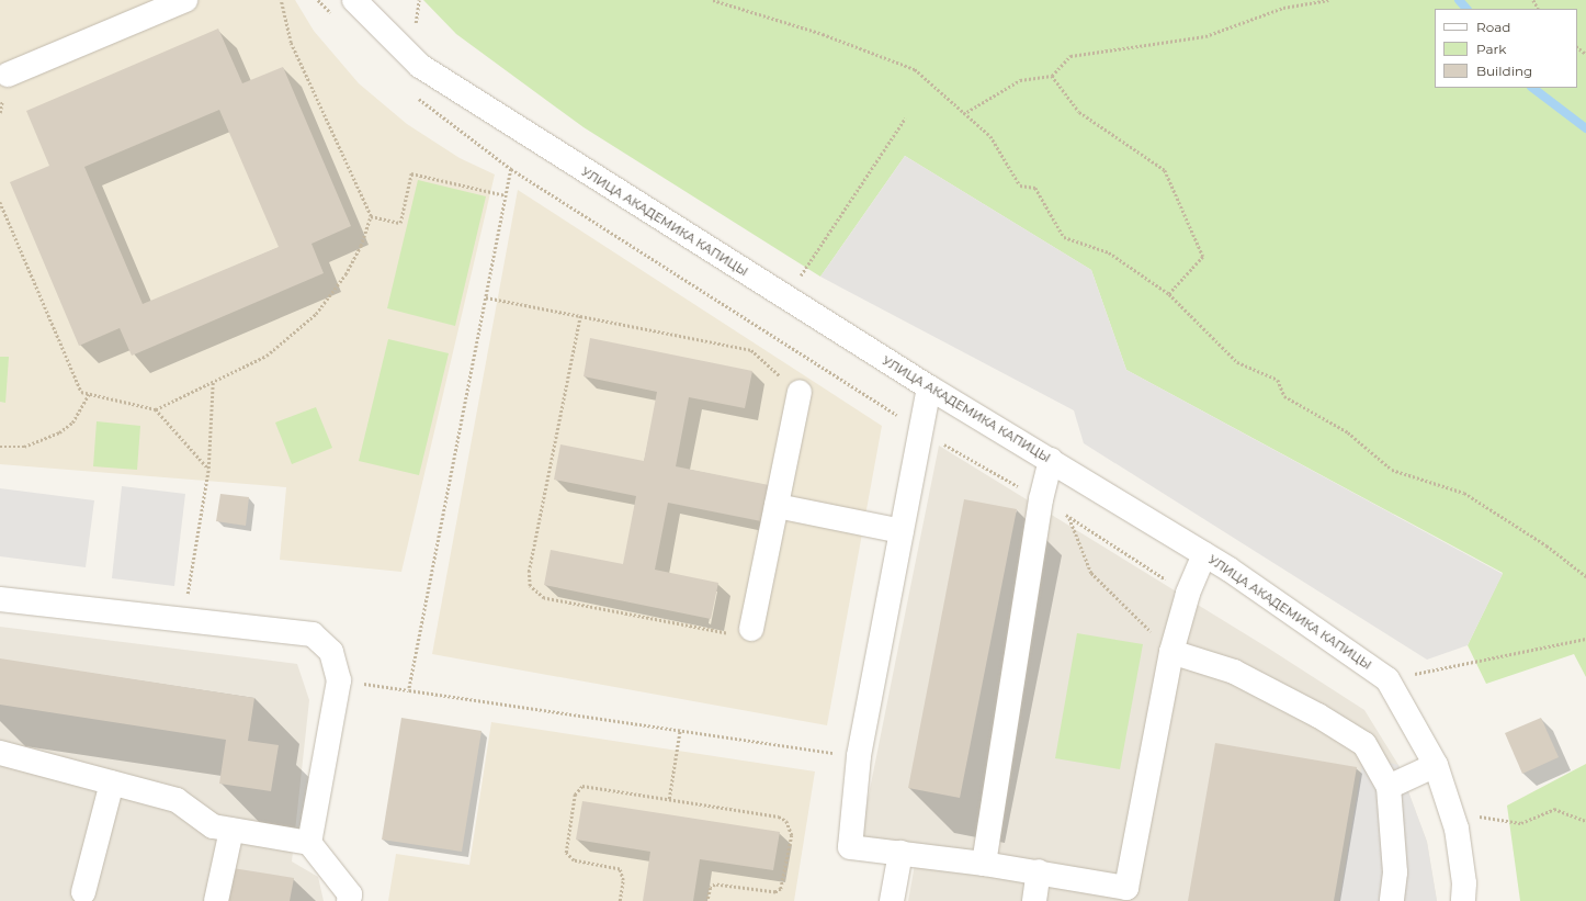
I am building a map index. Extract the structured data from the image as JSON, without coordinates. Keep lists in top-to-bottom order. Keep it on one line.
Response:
{"streets":{"street":["УЛИЦА АКАДЕМИКА КАПИЦЫ"]},"legend":["Road","Park","Building"]}
